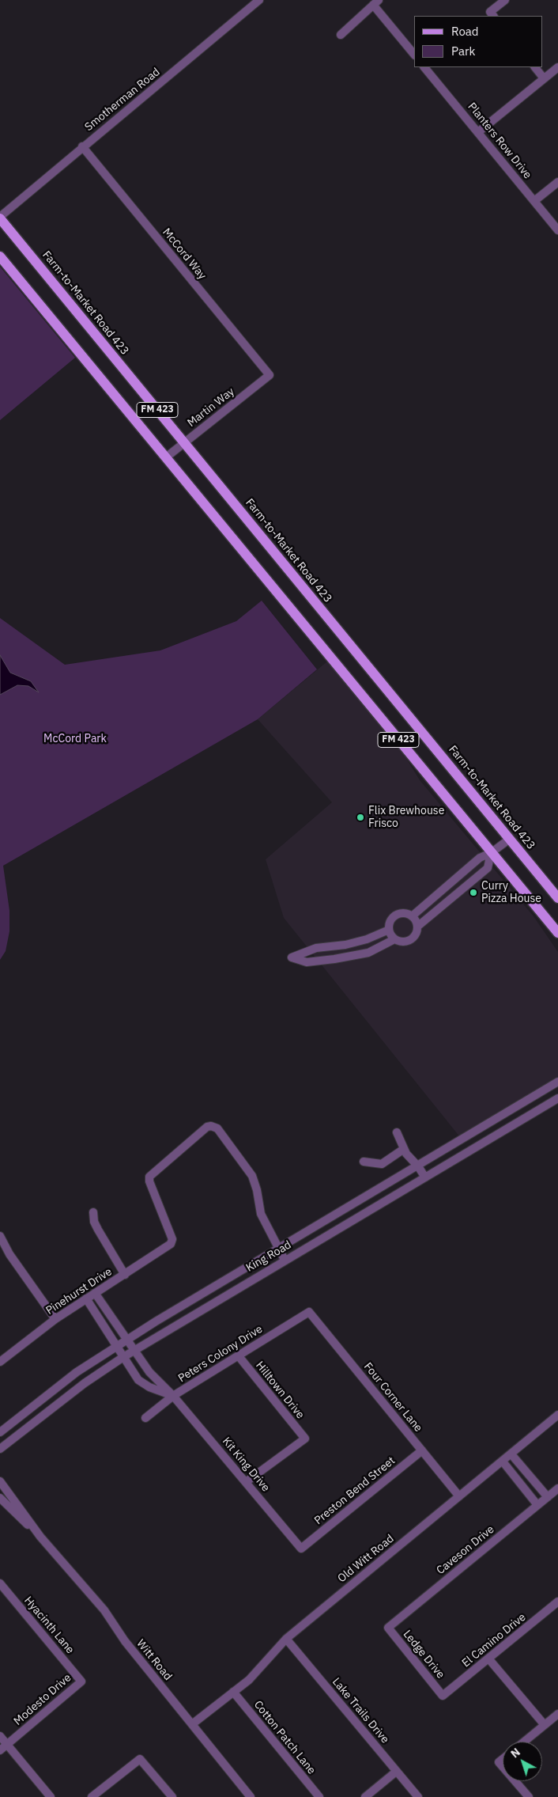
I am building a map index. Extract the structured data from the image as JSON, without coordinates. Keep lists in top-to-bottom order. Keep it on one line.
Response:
{"streets":{"main road":["Farm-to-Market Road 423","FM 423"],"street":["Smotherman Road","Planters Row Drive","McCord Way","Martin Way","King Road","Pinehurst Drive","Peters Colony Drive","Hilltown Drive","Four Corner Lane","Kit King Drive","Preston Bend Street","Caveson Drive","Old Witt Road","Hyacinth Lane","El Camino Drive","Ledge Drive","Witt Road","Modesto Drive","Lake Trails Drive","Cotton Patch Lane"]},"crossings":[["Smotherman Road","McCord Way"],["Smotherman Road","Farm-to-Market Road 423"],["McCord Way","Martin Way"],["Farm-to-Market Road 423","Martin Way"],["Martin Way","FM 423"],["King Road","Pinehurst Drive"],["King Road","Kit King Drive"],["Pinehurst Drive","Kit King Drive"],["Peters Colony Drive","Hilltown Drive"],["Peters Colony Drive","Four Corner Lane"],["Peters Colony Drive","Kit King Drive"],["Hilltown Drive","Kit King Drive"],["Four Corner Lane","Preston Bend Street"],["Four Corner Lane","Old Witt Road"],["Kit King Drive","Preston Bend Street"],["Caveson Drive","Ledge Drive"],["Old Witt Road","Witt Road"],["Old Witt Road","Lake Trails Drive"],["Old Witt Road","Cotton Patch Lane"],["Hyacinth Lane","Modesto Drive"],["El Camino Drive","Ledge Drive"]],"parks":["McCord Park"],"places":["Flix Brewhouse Frisco","Curry Pizza House"],"legend":["Road","Park"],"north":"top left"}
